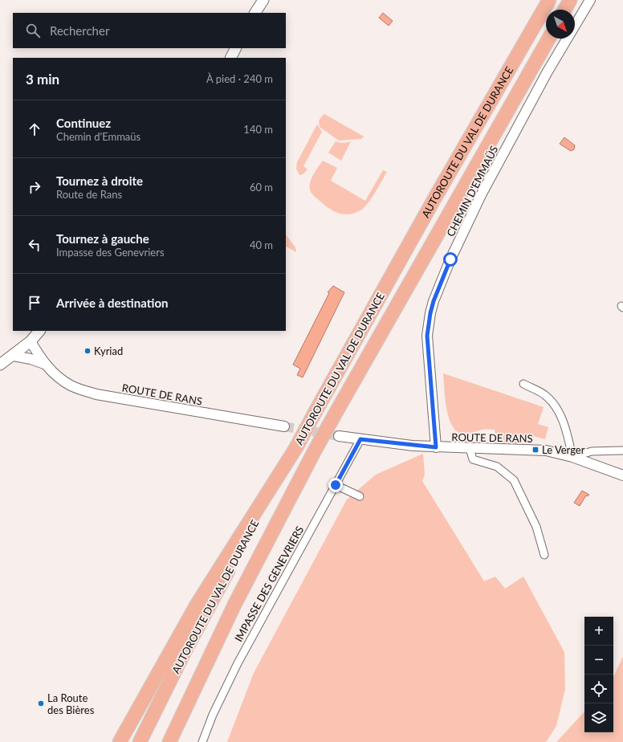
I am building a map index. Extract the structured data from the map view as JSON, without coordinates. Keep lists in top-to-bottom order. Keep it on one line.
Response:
{"streets":{"highway":["AUTOROUTE DU VAL DE DURANCE"],"street":["CHEMIN D'EMMAÜS","ROUTE DE RANS","IMPASSE DES GENEVRIERS"]},"crossings":[["CHEMIN D'EMMAÜS","ROUTE DE RANS"],["ROUTE DE RANS","IMPASSE DES GENEVRIERS"]],"places":{"other":["Kyriad","La Route des Bières"],"transit":["Le Verger"]},"north":"bottom right","page":{"search":"Rechercher","heading":["3 min","À pied · 240 m"],"list":[["Continuez","Chemin d'Emmaüs","140 m"],["Tournez à droite","Route de Rans","60 m"],["Tournez à gauche","Impasse des Genevriers","40 m"],"Arrivée à destination"],"map_buttons":["+","−"]}}
